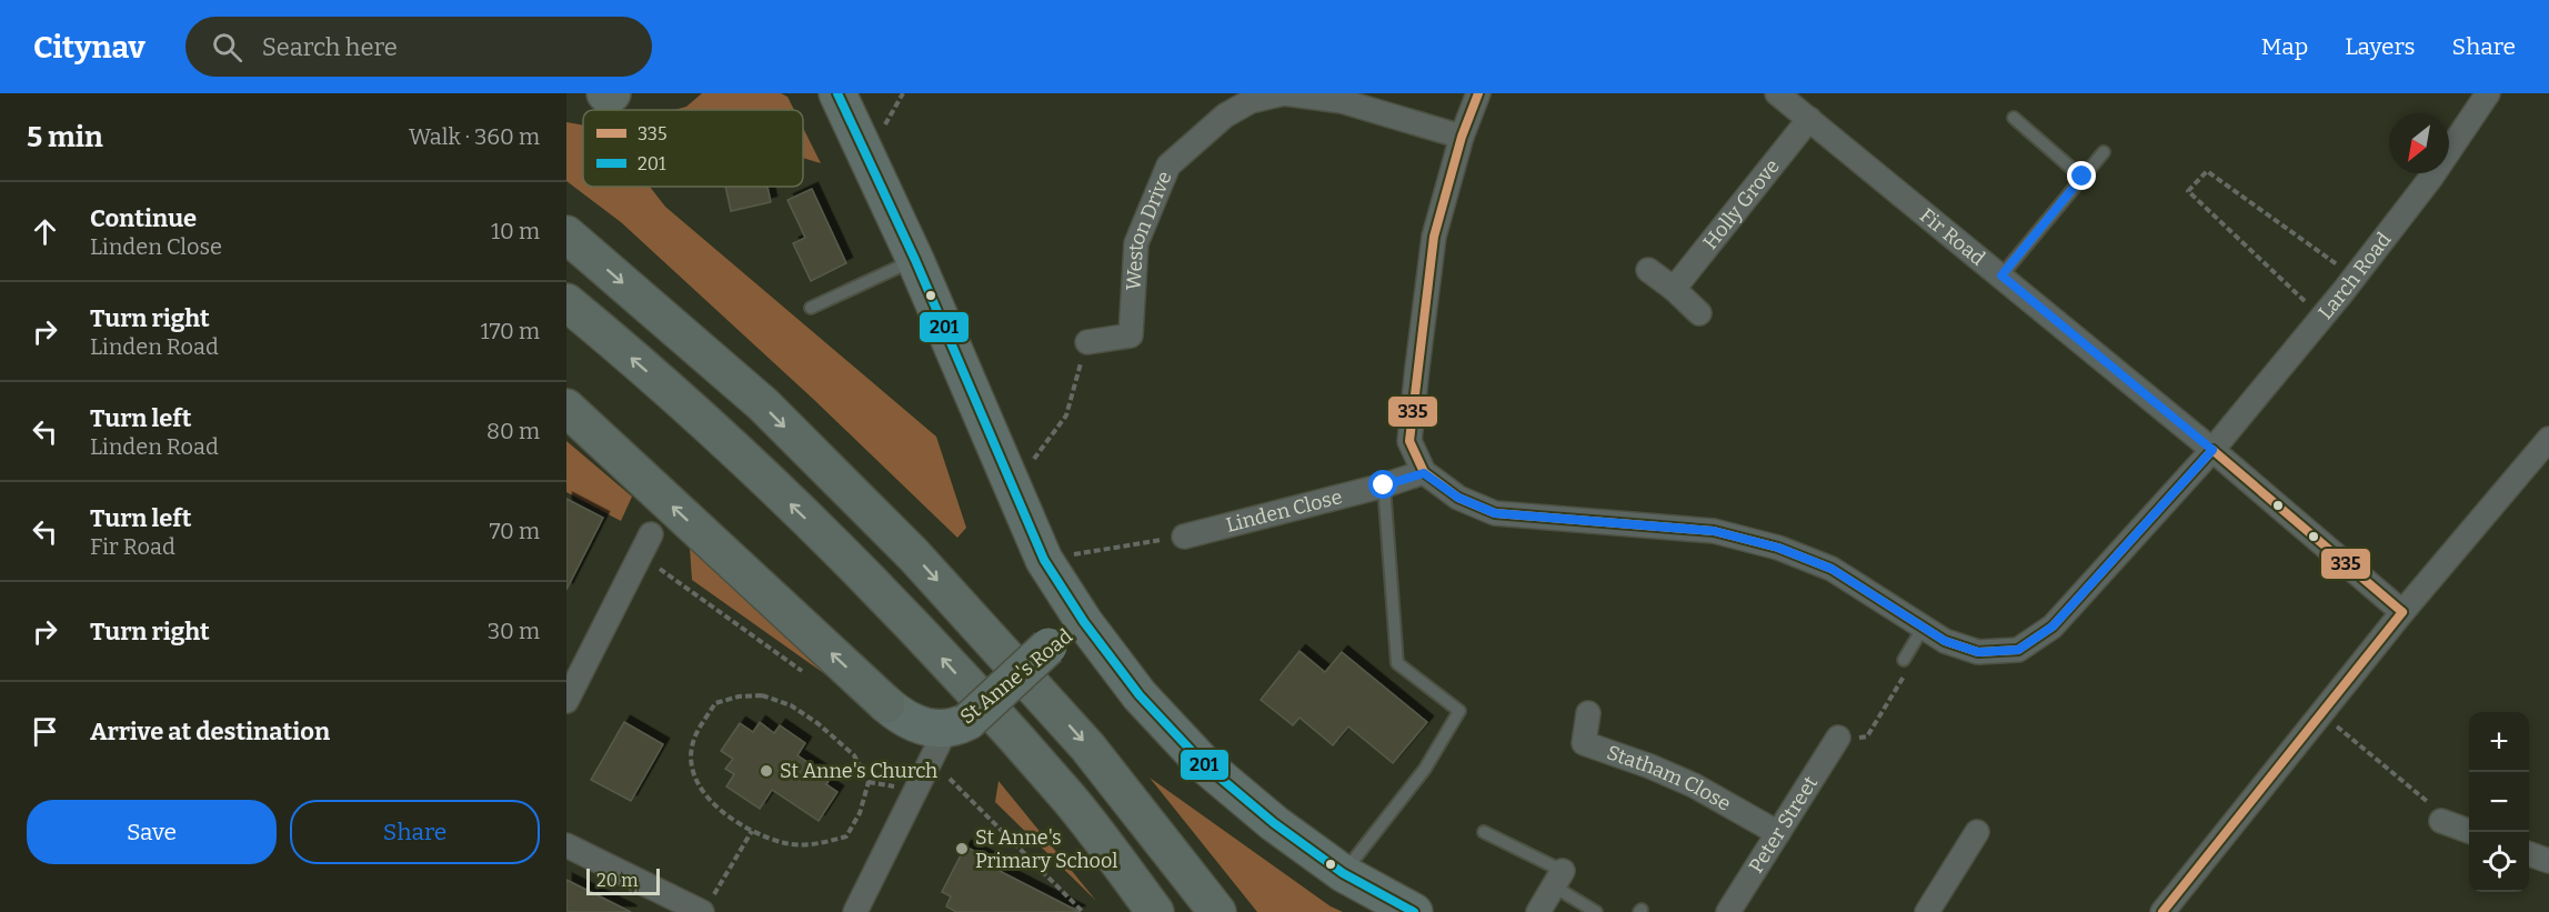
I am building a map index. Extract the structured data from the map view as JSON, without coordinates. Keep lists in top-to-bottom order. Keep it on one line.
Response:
{"streets":{"main road":["St Anne's Road"],"street":["Holly Grove","Weston Drive","Fir Road","Larch Road","Linden Close","Statham Close","Peter Street"]},"crossings":[["Holly Grove","Fir Road"],["Fir Road","Larch Road"],["Larch Road","Linden Close"],["Statham Close","Peter Street"]],"places":["St Anne's Church","St Anne's Primary School"],"lines":["transit line 335","transit line 201"],"legend":["335","201"],"scale_bar":"20 m","north":"bottom left","page":{"header":"Citynav","search":"Search here","nav":["Map","Layers","Share"],"heading":["5 min","Walk · 360 m"],"list":[["Continue","Linden Close","10 m"],["Turn right","Linden Road","170 m"],["Turn left","Linden Road","80 m"],["Turn left","Fir Road","70 m"],["Turn right","30 m"],"Arrive at destination"],"map_buttons":["+","−"],"buttons":["Save","Share"],"scale":"20 m"}}
